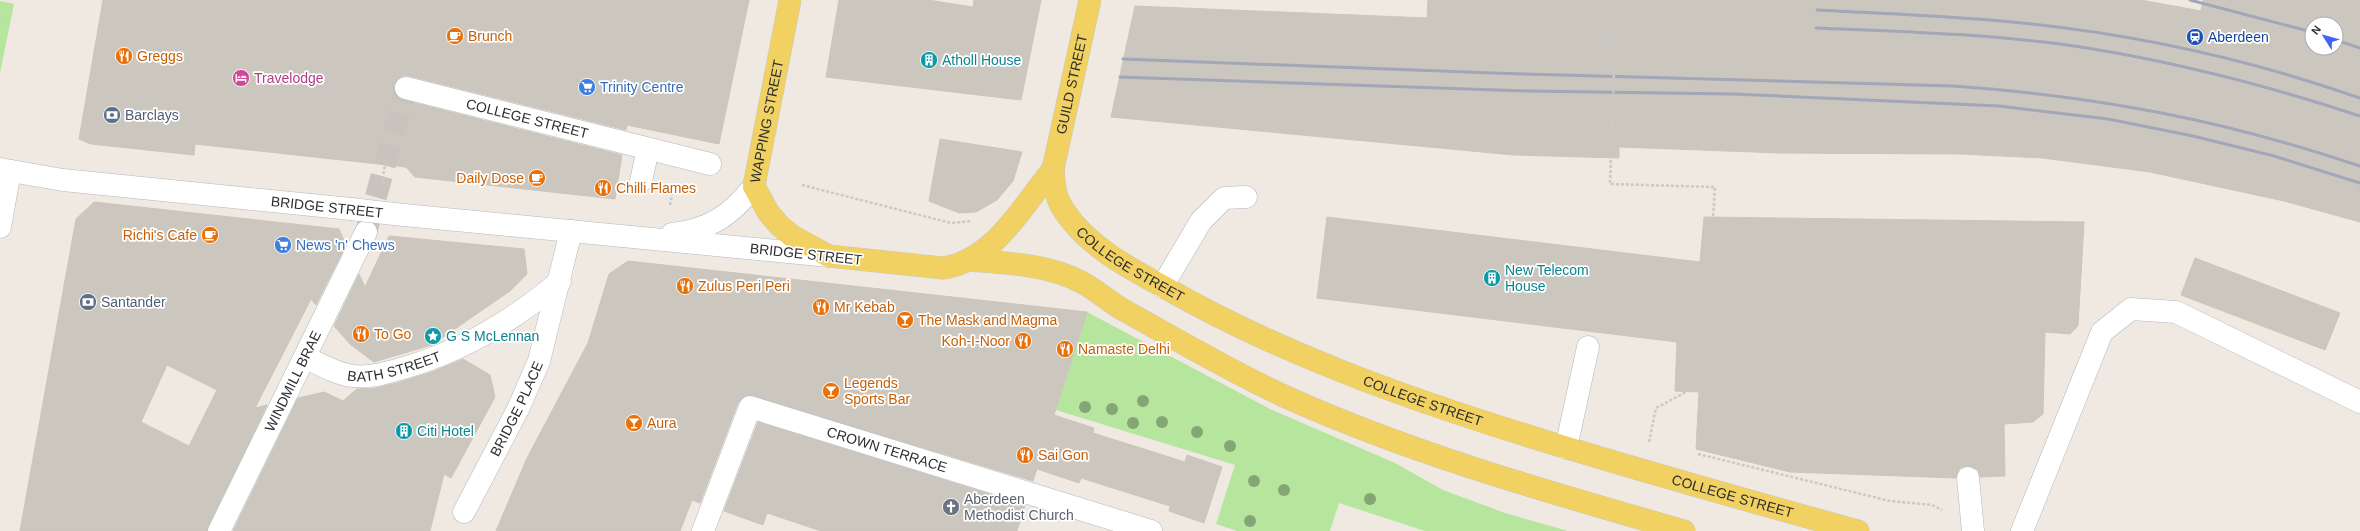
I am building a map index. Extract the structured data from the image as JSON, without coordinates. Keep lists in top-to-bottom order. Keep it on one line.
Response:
{"streets":{"main road":["GUILD STREET","COLLEGE STREET","WAPPING STREET","BRIDGE STREET"],"street":["BATH STREET","WINDMILL BRAE","BRIDGE PLACE","CROWN TERRACE"]},"crossings":[["GUILD STREET","COLLEGE STREET"],["GUILD STREET","BRIDGE STREET"],["COLLEGE STREET","BRIDGE STREET"],["WAPPING STREET","BRIDGE STREET"],["BRIDGE STREET","BRIDGE PLACE"],["BATH STREET","WINDMILL BRAE"],["BATH STREET","BRIDGE PLACE"]],"places":{"cafe":["Brunch","Daily Dose","Richi's Cafe"],"station":["Aberdeen"],"restaurant":["Greggs","Chilli Flames","Zulus Peri Peri","Mr Kebab","To Go","Koh-I-Noor","Namaste Delhi","Sai Gon"],"building":["Atholl House","New Telecom House","Citi Hotel"],"hotel":["Travelodge"],"supermarket":["Trinity Centre","News 'n' Chews"],"bank":["Barclays","Santander"],"bar":["The Mask and Magma","Legends Sports Bar","Aura"],"place":["G S McLennan"],"church":["Aberdeen Methodist Church"]},"north":"top left"}
